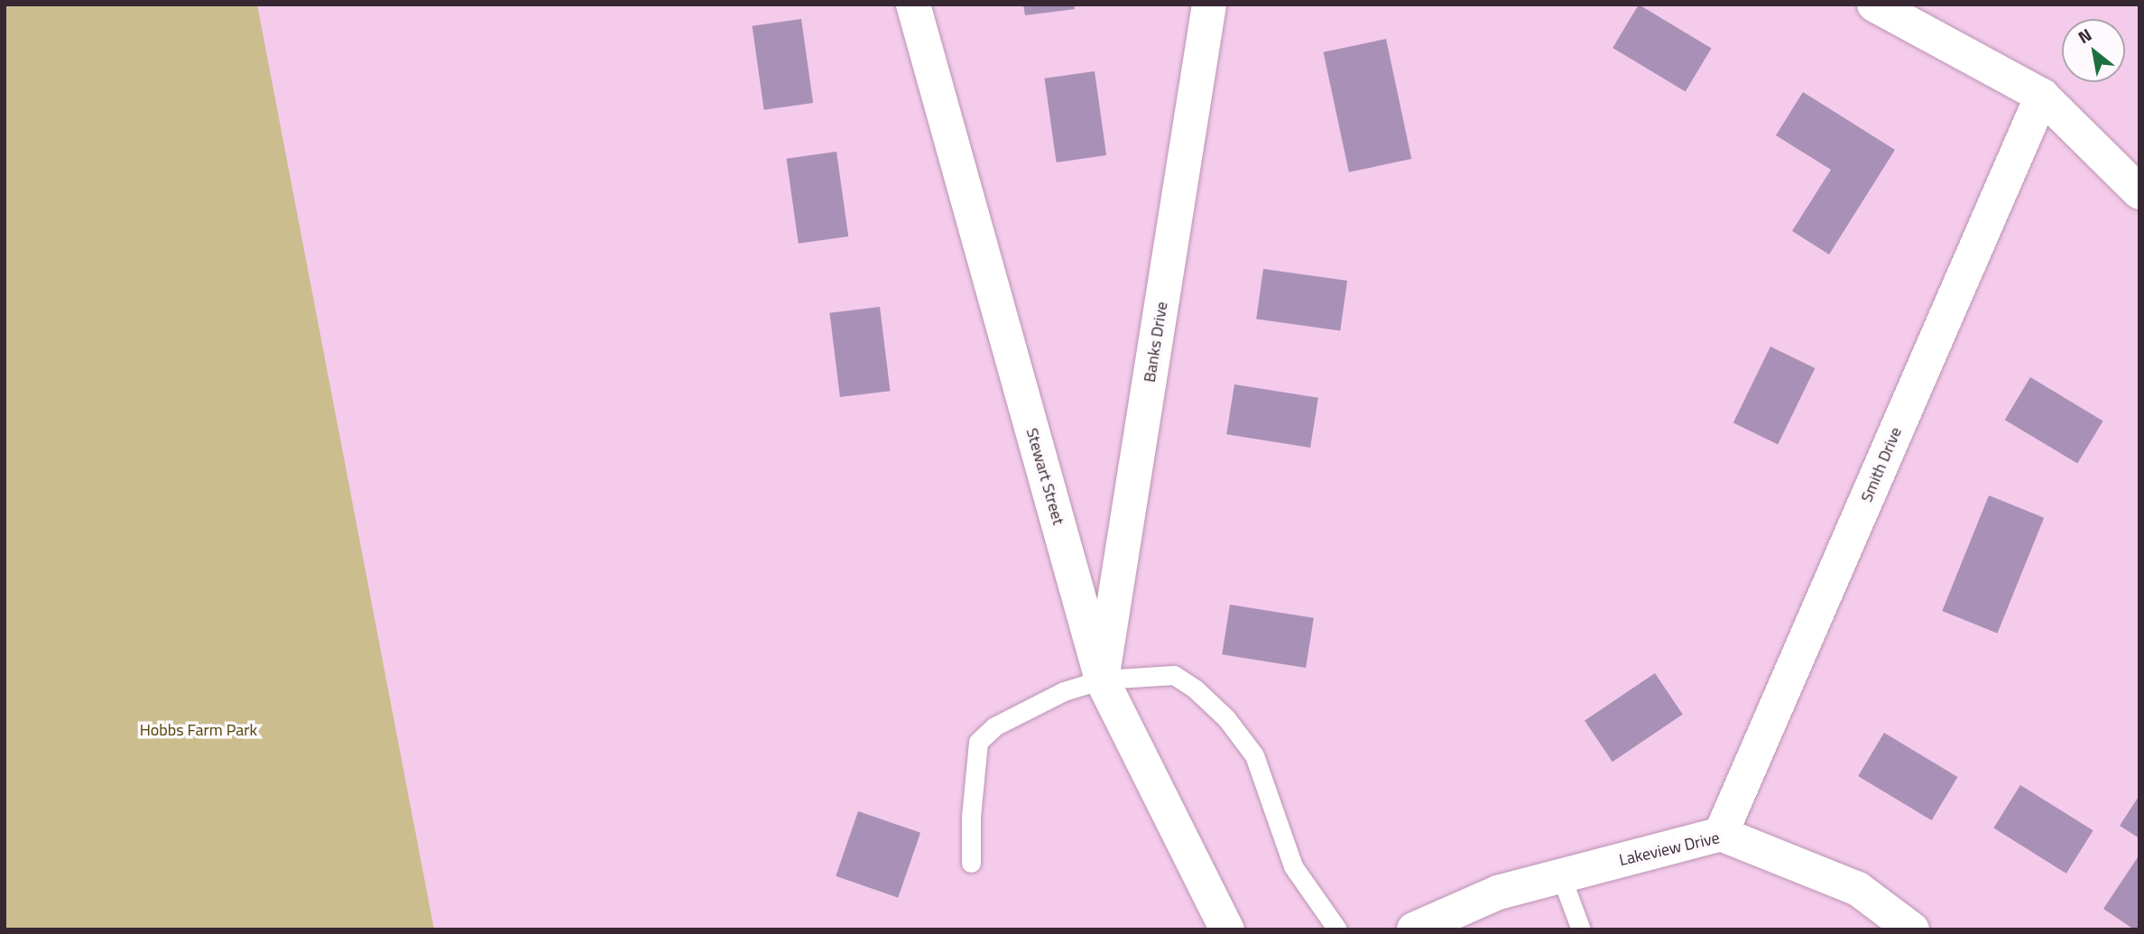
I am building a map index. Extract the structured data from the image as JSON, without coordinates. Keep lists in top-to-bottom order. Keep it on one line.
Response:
{"streets":{"street":["Banks Drive","Smith Drive","Stewart Street","Lakeview Drive"]},"crossings":[["Banks Drive","Stewart Street"],["Smith Drive","Lakeview Drive"]],"parks":["Hobbs Farm Park"],"north":"top left"}
